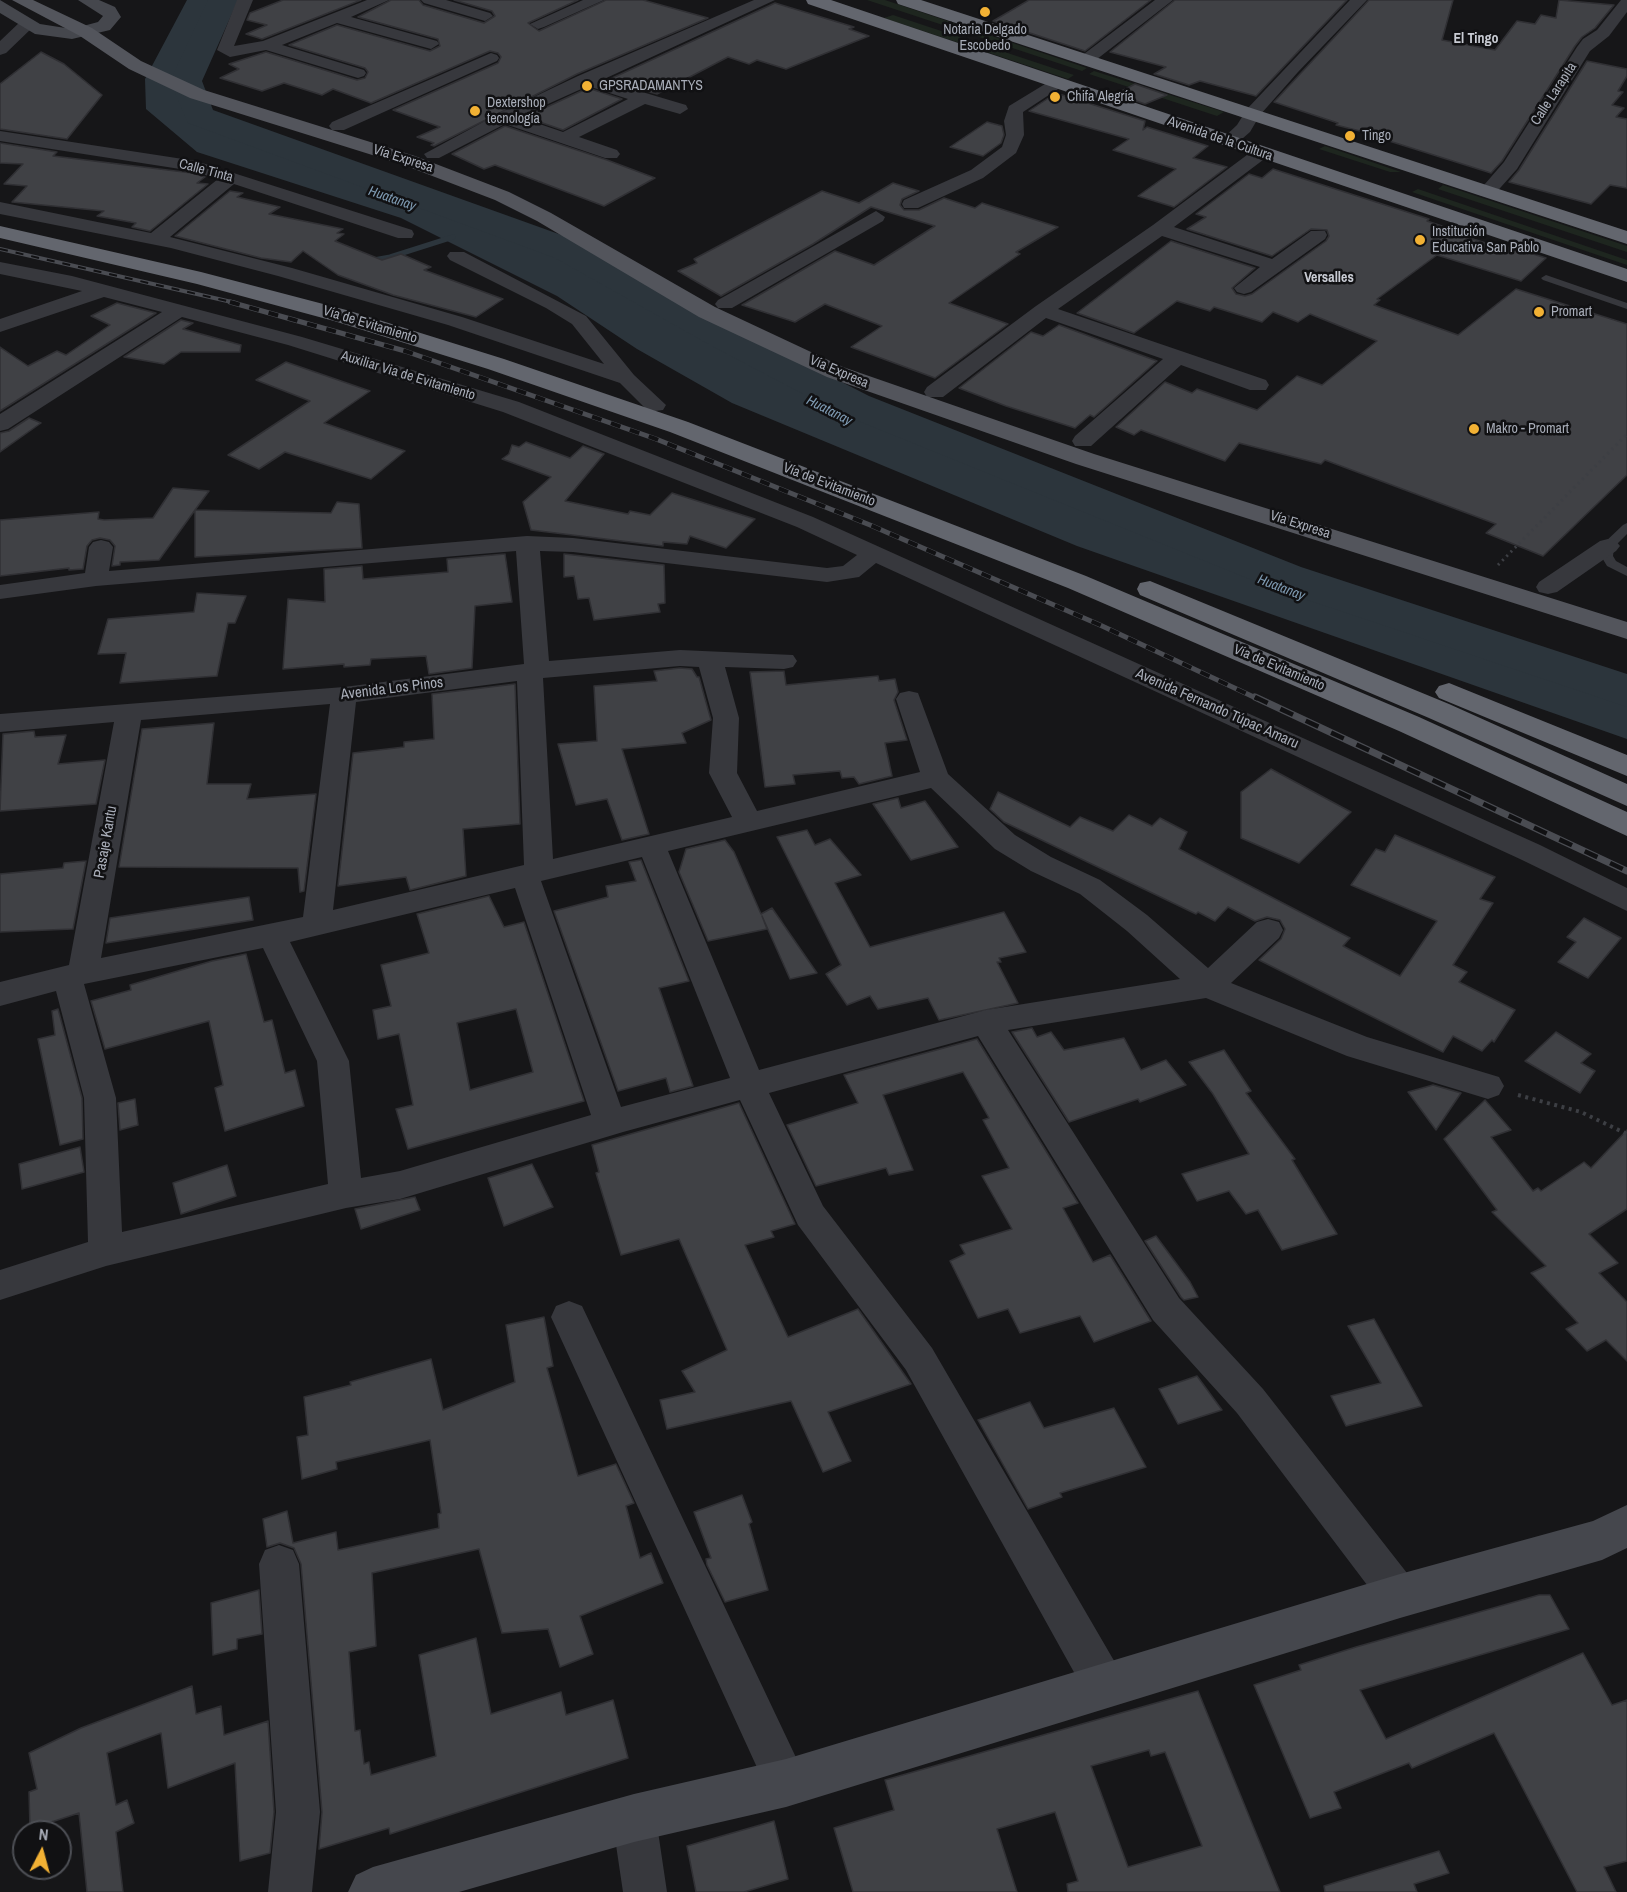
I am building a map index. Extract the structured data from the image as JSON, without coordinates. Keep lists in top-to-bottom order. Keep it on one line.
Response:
{"streets":{"highway":["Avenida de la Cultura","Vía de Evitamiento"],"main road":["Vía Expresa"],"street":["Calle Larapita","Calle Tinta","Auxiliar Via de Evitamiento","Avenida Los Pinos","Avenida Fernando Túpac Amaru","Pasaje Kantu"]},"crossings":[["Auxiliar Via de Evitamiento","Avenida Fernando Túpac Amaru"],["Avenida Los Pinos","Pasaje Kantu"]],"districts":["El Tingo","Versalles"],"water":["Huatanay"],"places":["Notaria Delgado Escobedo","GPSRADAMANTYS","Chifa Alegría","Dextershop tecnología","Tingo","Institución Educativa San Pablo","Promart","Makro - Promart"],"north":"top"}
